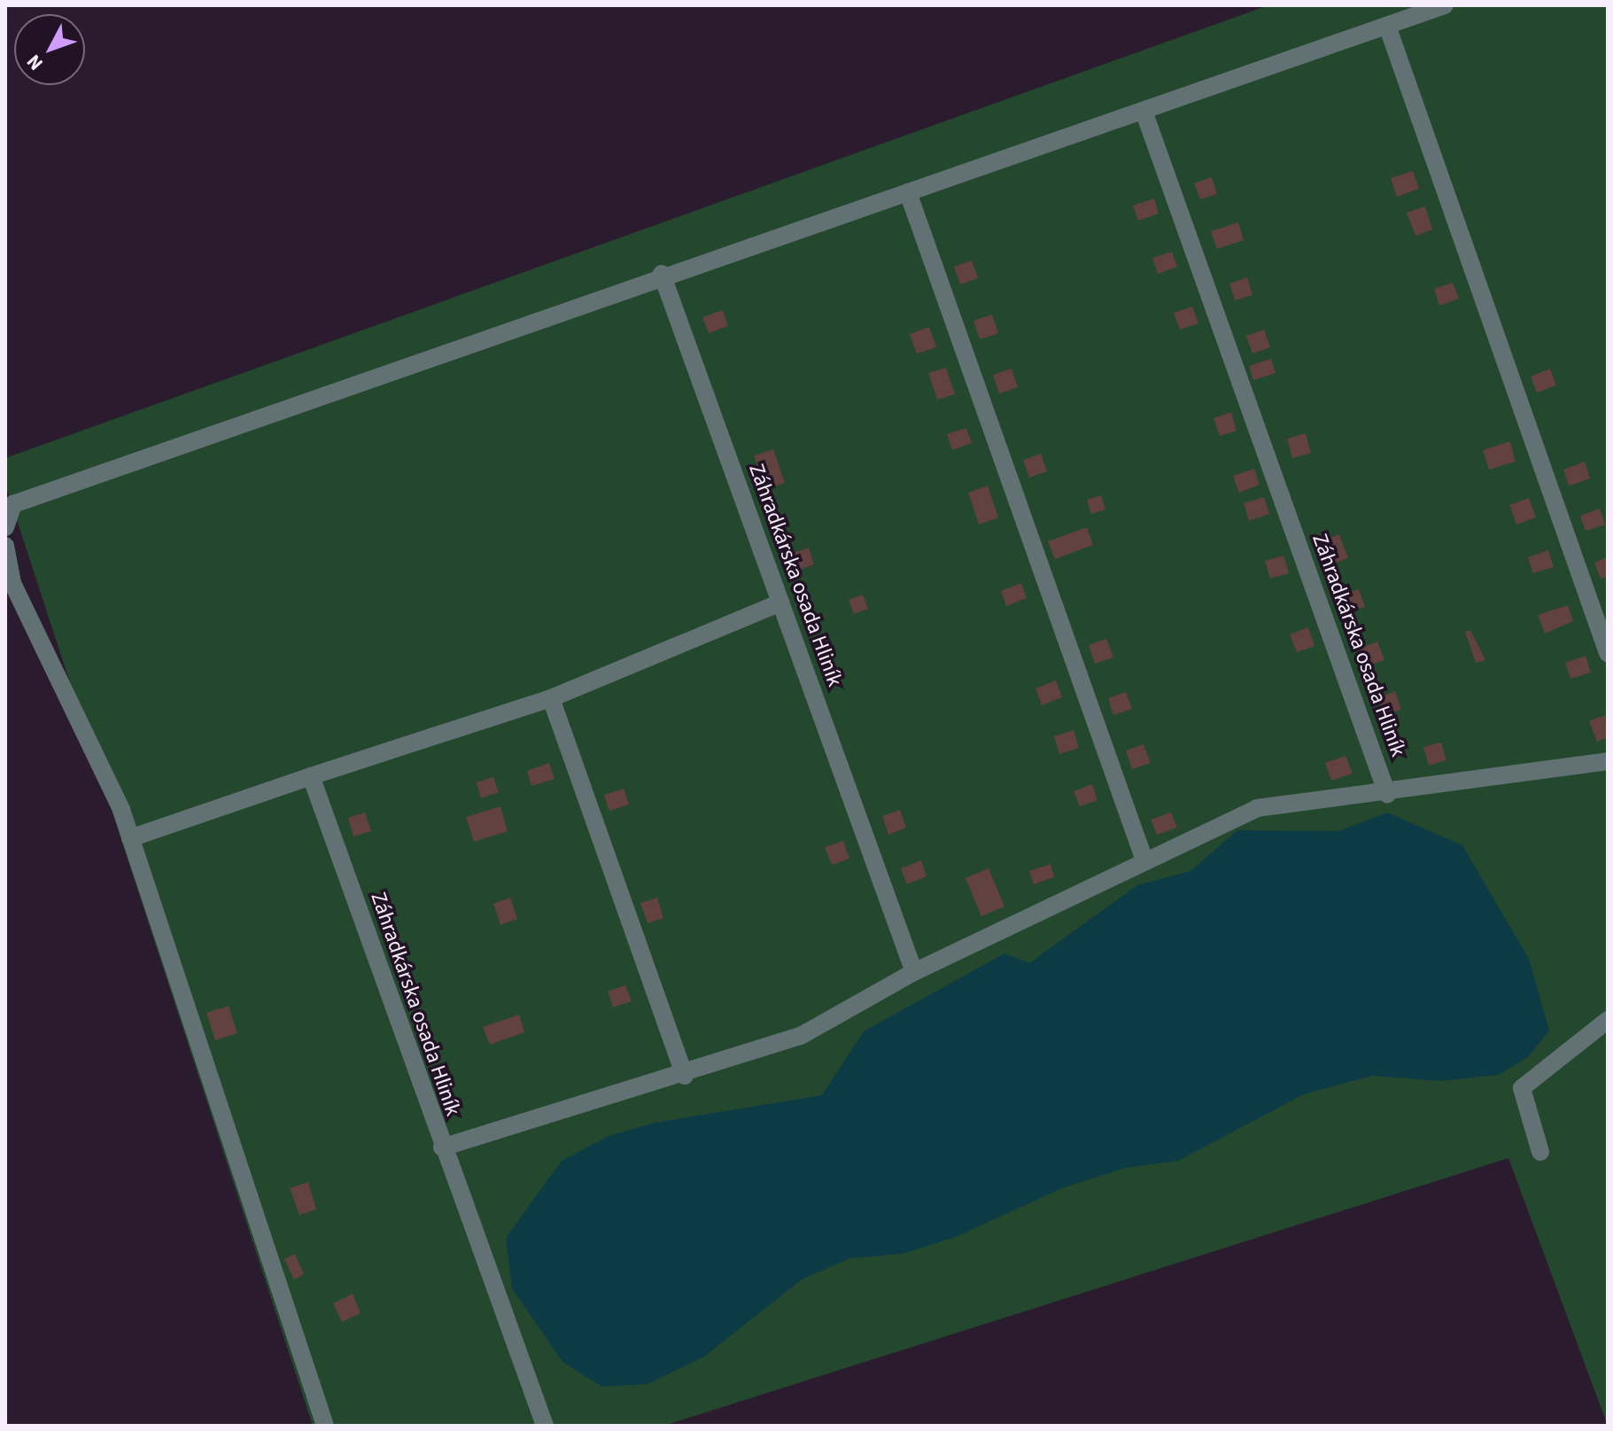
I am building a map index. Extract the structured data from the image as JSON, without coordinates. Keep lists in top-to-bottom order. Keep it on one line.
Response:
{"streets":{"lane":["Záhradkárska osada Hliník"]},"north":"bottom left"}
